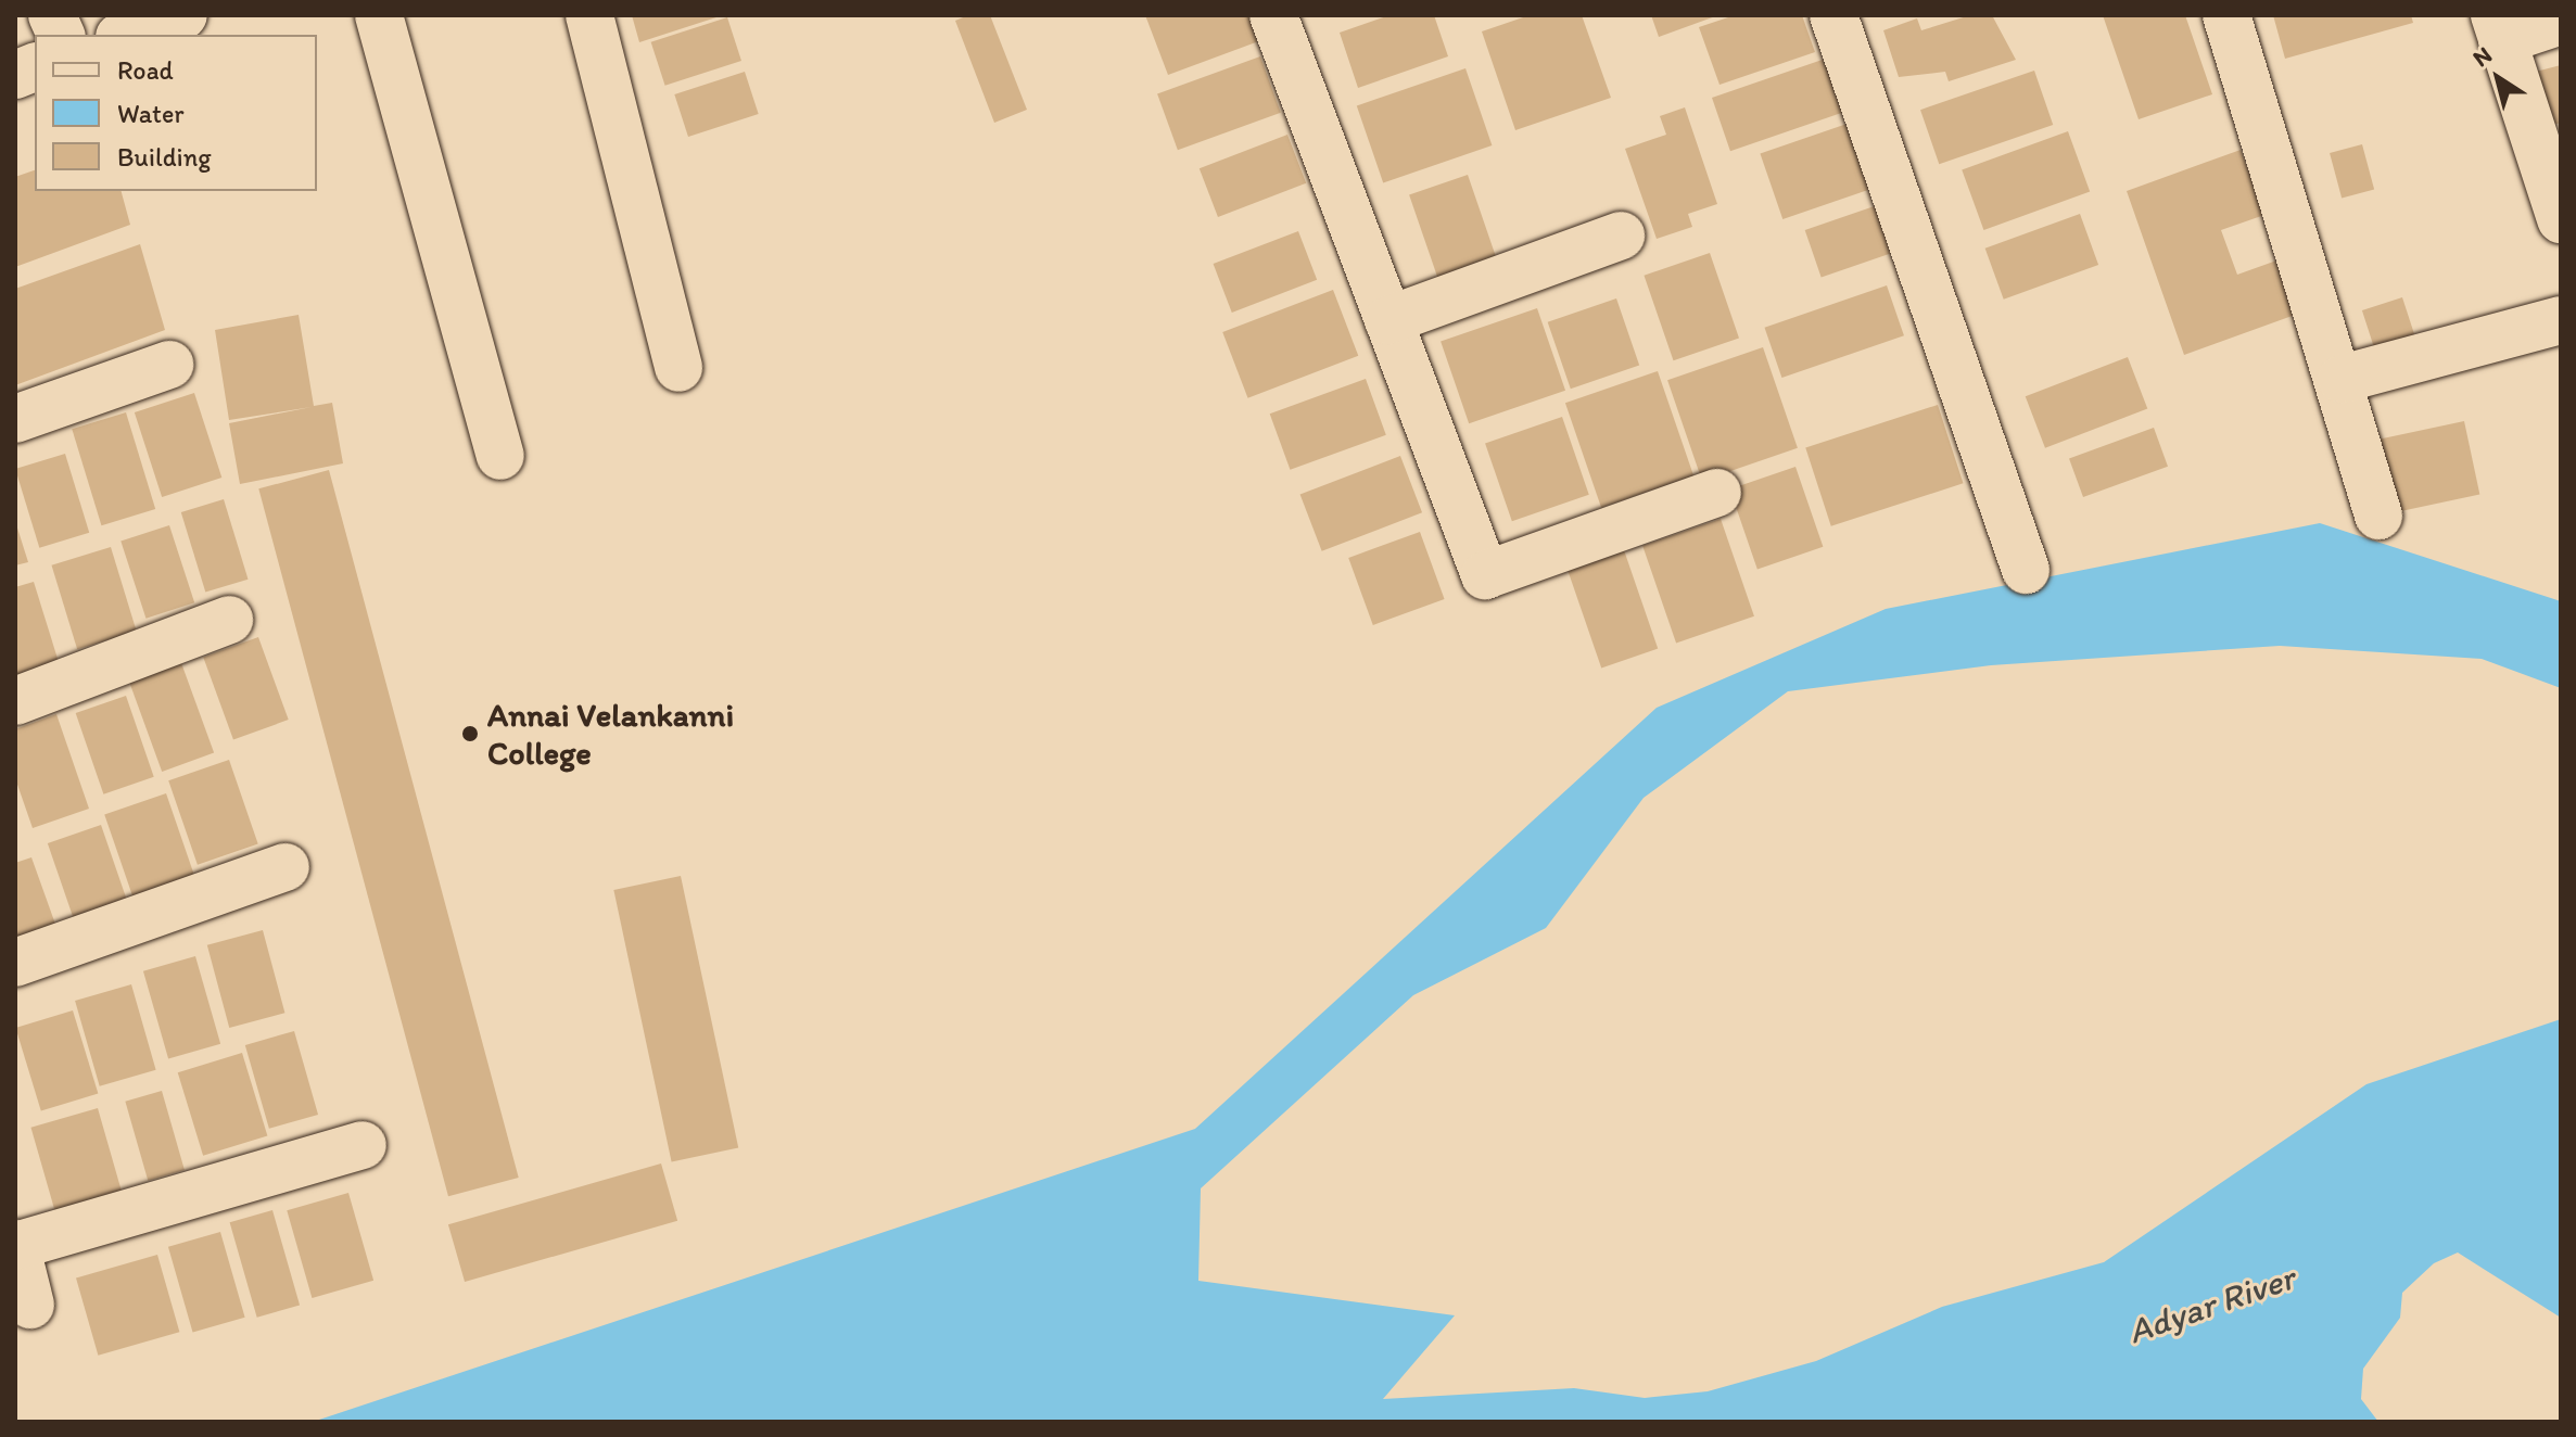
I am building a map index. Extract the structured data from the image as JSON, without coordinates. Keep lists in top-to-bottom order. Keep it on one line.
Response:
{"water":["Adyar River"],"places":["Annai Velankanni College"],"legend":["Road","Water","Building"],"north":"top left"}
